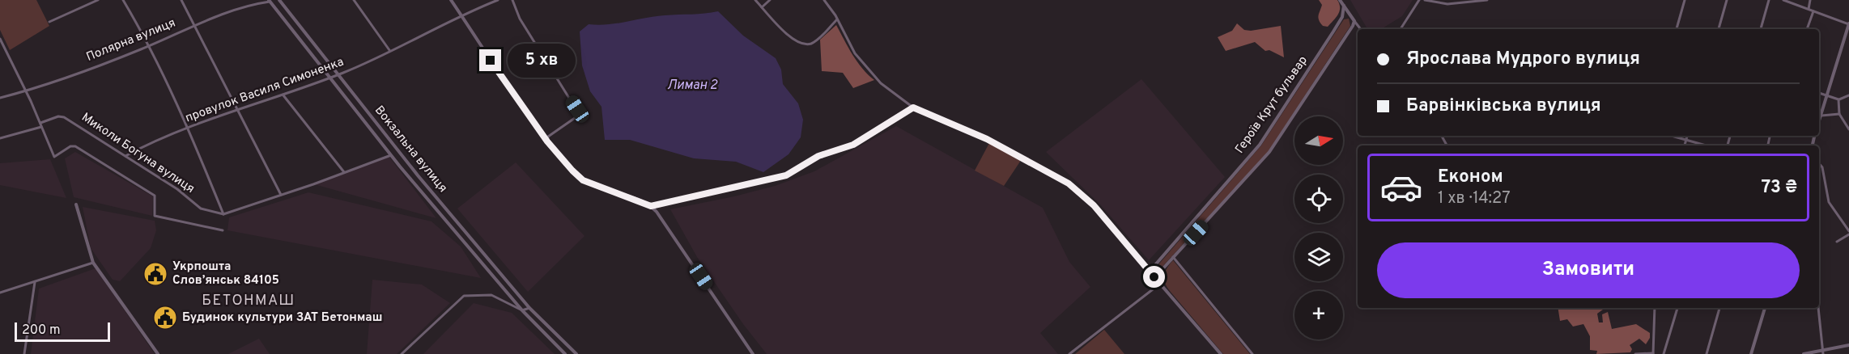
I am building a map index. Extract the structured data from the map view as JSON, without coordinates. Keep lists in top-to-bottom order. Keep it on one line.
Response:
{"streets":{"street":["Полярна вулиця","провулок Василя Симоненка","Героїв Крут бульвар","Вокзальна вулиця","Миколи Богуна вулиця"]},"crossings":[["Полярна вулиця","Вокзальна вулиця"],["провулок Василя Симоненка","Вокзальна вулиця"],["провулок Василя Симоненка","Миколи Богуна вулиця"]],"districts":["БЕТОНМАШ"],"water":["Лиман 2"],"places":{"public building":["Укрпошта Слов’янськ 84105","Будинок культури ЗАТ Бетонмаш"]},"scale_bar":"200 m","north":"right","page":{"banner":["Ярослава Мудрого вулиця","Барвінківська вулиця"],"bubble":"5 хв","map_buttons":"+","list":[{"name":"Економ","note":"1 хв · 14:27","value":"73 ₴"}],"buttons":"Замовити","scale":"200 m"}}
